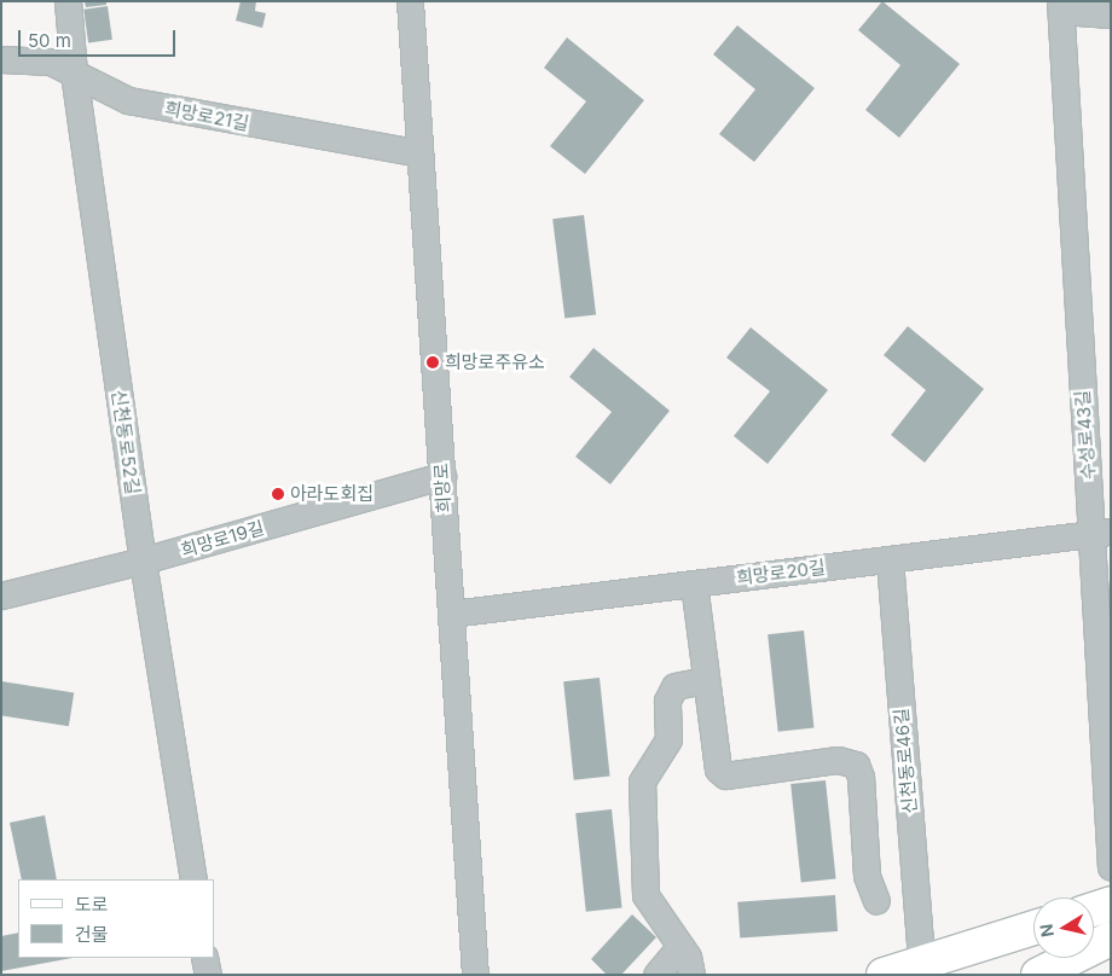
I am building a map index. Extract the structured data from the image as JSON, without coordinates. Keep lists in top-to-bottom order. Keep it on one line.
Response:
{"streets":{"street":["희망로21길","수성로43길","신천동로52길","희망로","희망로19길","희망로20길","신천동로46길"]},"crossings":[["희망로21길","신천동로52길"],["희망로21길","희망로"],["수성로43길","희망로20길"],["신천동로52길","희망로19길"],["희망로","희망로19길"],["희망로","희망로20길"],["희망로20길","신천동로46길"]],"places":["희망로주유소","아라도회집"],"legend":["도로","건물"],"scale_bar":"50 m","north":"left"}
